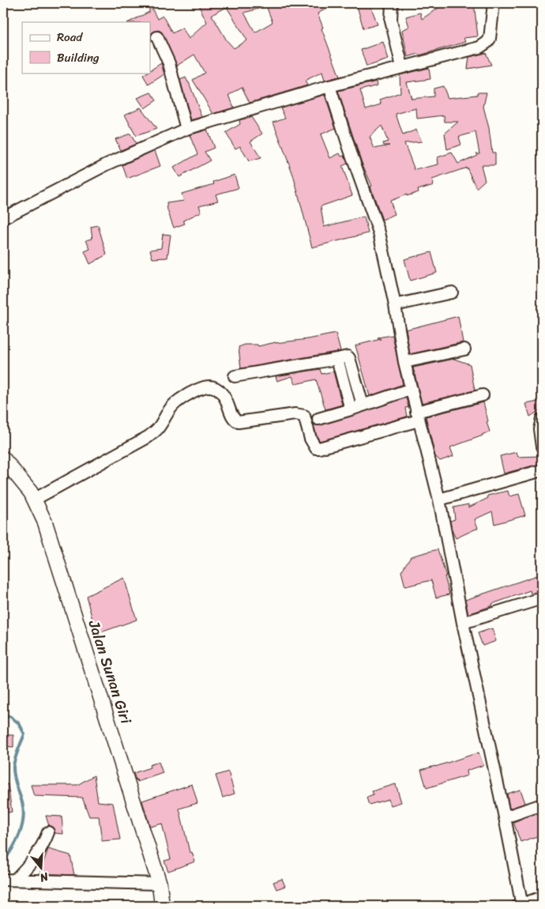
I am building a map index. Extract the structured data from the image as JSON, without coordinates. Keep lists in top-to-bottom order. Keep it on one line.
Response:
{"streets":{"street":["Jalan Sunan Giri"]},"legend":["Road","Building"],"north":"bottom"}
